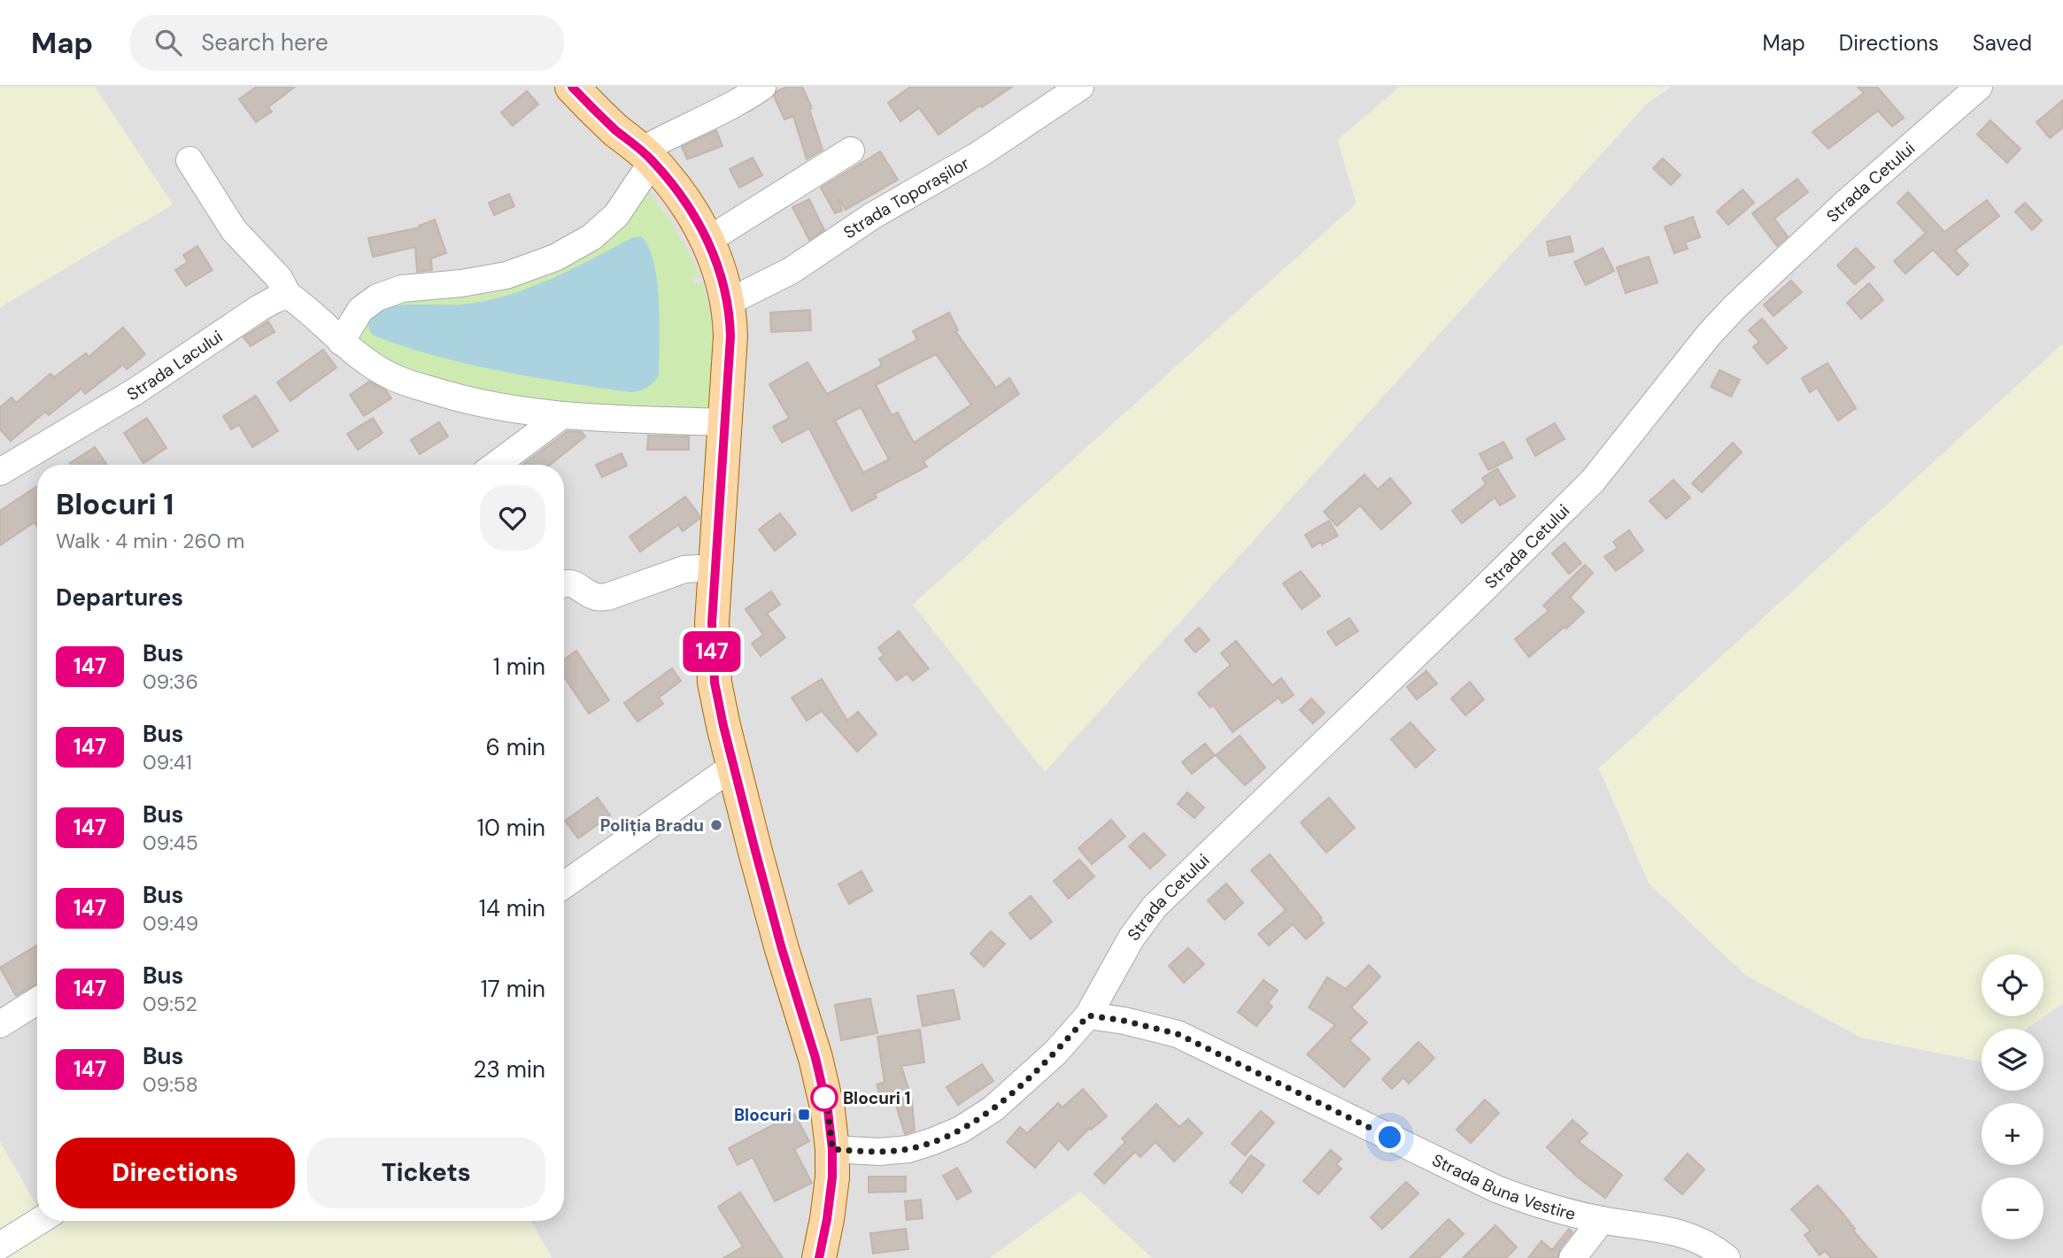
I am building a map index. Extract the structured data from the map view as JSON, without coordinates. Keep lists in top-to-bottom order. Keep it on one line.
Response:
{"streets":{"street":["Strada Cetului","Strada Toporașilor","Strada Lacului","Strada Buna Vestire"]},"crossings":[["Strada Cetului","Strada Buna Vestire"]],"places":{"other":["Poliția Bradu","Blocuri 1"],"transit":["Blocuri"]},"lines":["bus line 147"],"page":{"header":"Map","search":"Search here","nav":["Map","Directions","Saved"],"on_map":"147","heading":[["Blocuri 1","Walk · 4 min · 260 m"],"Departures"],"list":[{"mark":"147","name":"Bus","note":"09:36","value":"1 min"},{"mark":"147","name":"Bus","note":"09:41","value":"6 min"},{"mark":"147","name":"Bus","note":"09:45","value":"10 min"},{"mark":"147","name":"Bus","note":"09:49","value":"14 min"},{"mark":"147","name":"Bus","note":"09:52","value":"17 min"},{"mark":"147","name":"Bus","note":"09:58","value":"23 min"}],"map_buttons":["+","−"],"buttons":["Directions","Tickets"]}}
